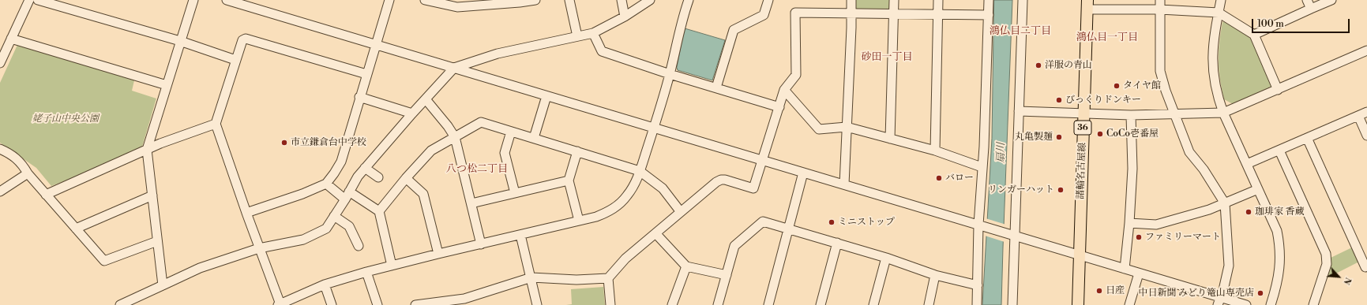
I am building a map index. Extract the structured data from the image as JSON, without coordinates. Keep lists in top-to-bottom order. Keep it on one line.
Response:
{"streets":{"main road":["36","諸輪名古屋線"]},"districts":["鴻仏目二丁目","鴻仏目一丁目","砂田一丁目","八つ松二丁目"],"water":["扇川"],"parks":["姥子山中央公園"],"places":["洋服の青山","タイヤ館","びっくりドンキー","CoCo壱番屋","丸亀製麺","市立鎌倉台中学校","バロー","リンガーハット","珈琲家 香蔵","ミニストップ","ファミリーマート","日産","中日新聞 みどり篭山専売店"],"scale_bar":"100 m","north":"bottom right"}
